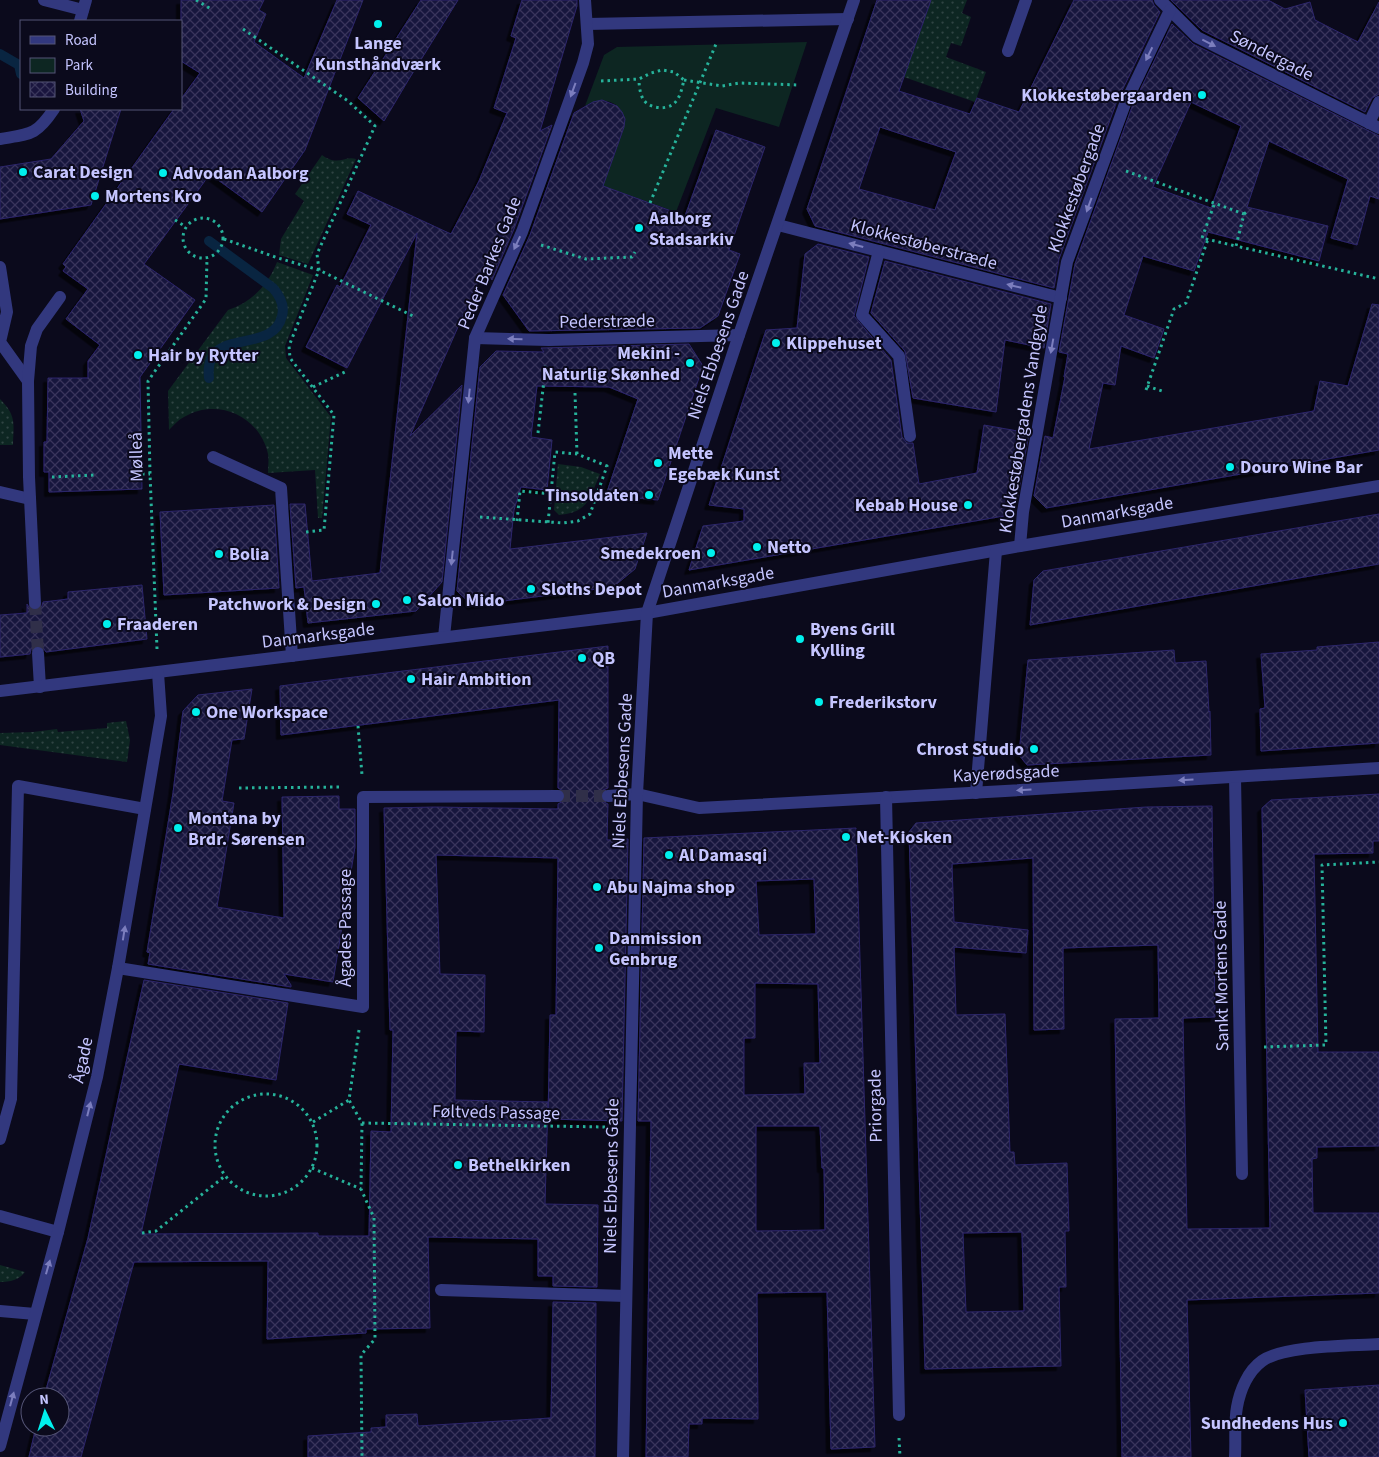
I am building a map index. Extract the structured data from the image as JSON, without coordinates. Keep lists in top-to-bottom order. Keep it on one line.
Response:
{"streets":{"street":["Søndergade","Klokkestøbergade","Klokkestøberstræde","Peder Barkes Gade","Pederstræde","Niels Ebbesens Gade","Klokkestøbergadens Vandgyde","Danmarksgade","Kayerødsgade","Ågades Passage","Sankt Mortens Gade","Ågade","Priorgade"],"path":["Mølleå","Føltveds Passage"]},"crossings":[["Søndergade","Klokkestøbergade"],["Klokkestøbergade","Klokkestøberstræde"],["Klokkestøbergade","Klokkestøbergadens Vandgyde"],["Klokkestøberstræde","Niels Ebbesens Gade"],["Klokkestøberstræde","Klokkestøbergadens Vandgyde"],["Peder Barkes Gade","Pederstræde"],["Peder Barkes Gade","Danmarksgade"],["Pederstræde","Niels Ebbesens Gade"],["Niels Ebbesens Gade","Danmarksgade"],["Niels Ebbesens Gade","Kayerødsgade"],["Niels Ebbesens Gade","Føltveds Passage"],["Klokkestøbergadens Vandgyde","Danmarksgade"],["Mølleå","Danmarksgade"],["Mølleå","Ågade"],["Danmarksgade","Ågade"],["Kayerødsgade","Sankt Mortens Gade"],["Kayerødsgade","Priorgade"],["Ågades Passage","Ågade"]],"one_way":["Søndergade","Klokkestøbergade","Klokkestøberstræde","Peder Barkes Gade","Pederstræde","Klokkestøbergadens Vandgyde","Ågade"],"places":["Lange Kunsthåndværk","Klokkestøbergaarden","Carat Design","Advodan Aalborg","Mortens Kro","Aalborg Stadsarkiv","Klippehuset","Hair by Rytter","Mekini - Naturlig Skønhed","Mette Egebæk Kunst","Douro Wine Bar","Tinsoldaten","Kebab House","Netto","Smedekroen","Bolia","Sloths Depot","Salon Mido","Patchwork & Design","Fraaderen","Byens Grill Kylling","QB","Hair Ambition","Frederikstorv","One Workspace","Chrost Studio","Montana by Brdr. Sørensen","Net-Kiosken","Al Damasqi","Abu Najma shop","Danmission Genbrug","Bethelkirken","Sundhedens Hus"],"legend":["Road","Park","Building"],"north":"top"}
